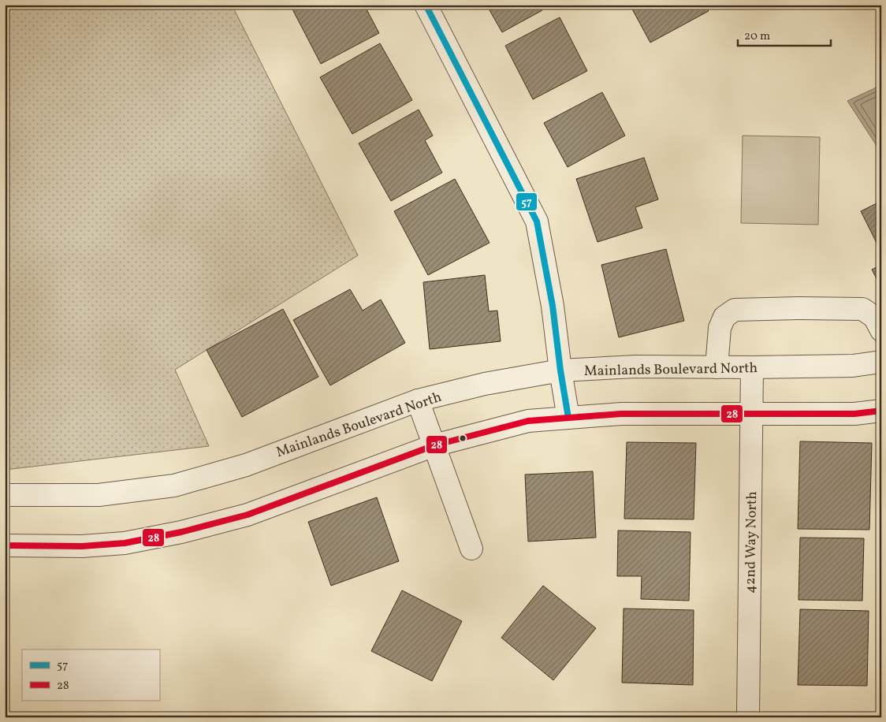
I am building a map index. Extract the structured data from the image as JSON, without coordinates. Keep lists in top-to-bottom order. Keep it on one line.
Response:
{"streets":{"street":["Mainlands Boulevard North","42nd Way North"]},"crossings":[["Mainlands Boulevard North","42nd Way North"]],"lines":["transit line 57","transit line 28"],"legend":["57","28"],"scale_bar":"20 m"}
